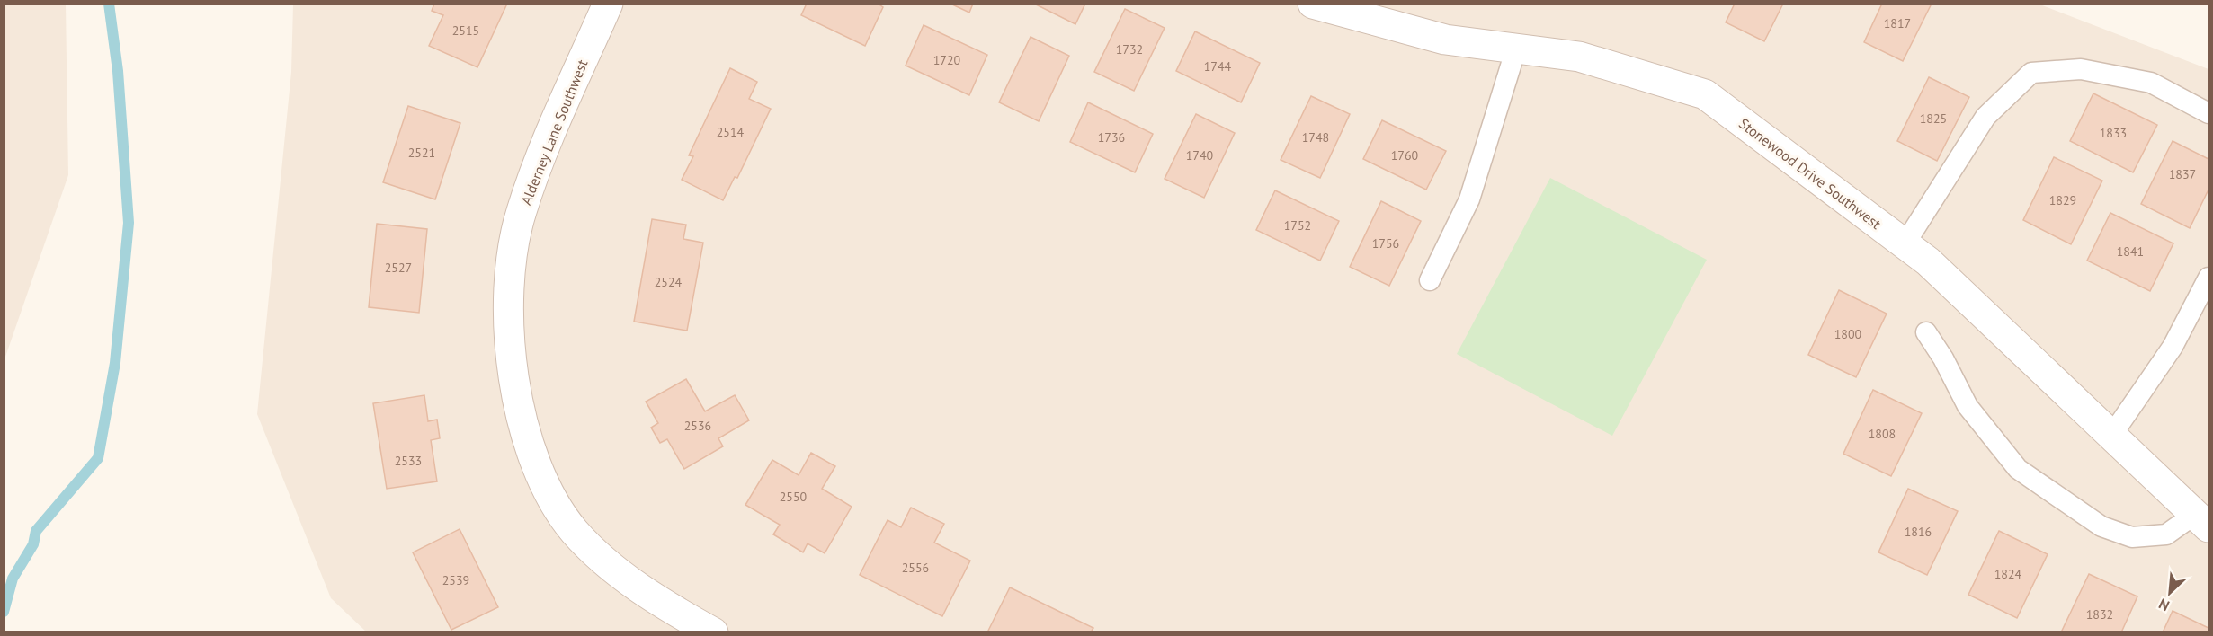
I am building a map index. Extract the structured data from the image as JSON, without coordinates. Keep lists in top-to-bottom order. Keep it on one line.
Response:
{"streets":{"street":["Alderney Lane Southwest","Stonewood Drive Southwest"]},"house_numbers":["1817","2515","1732","1720","1744","1825","2514","1833","1736","1748","2521","1740","1760","1837","1829","1752","1756","1841","2527","2524","1800","2536","1808","2533","2550","1816","2556","1824","2539","1832"],"north":"bottom left"}
